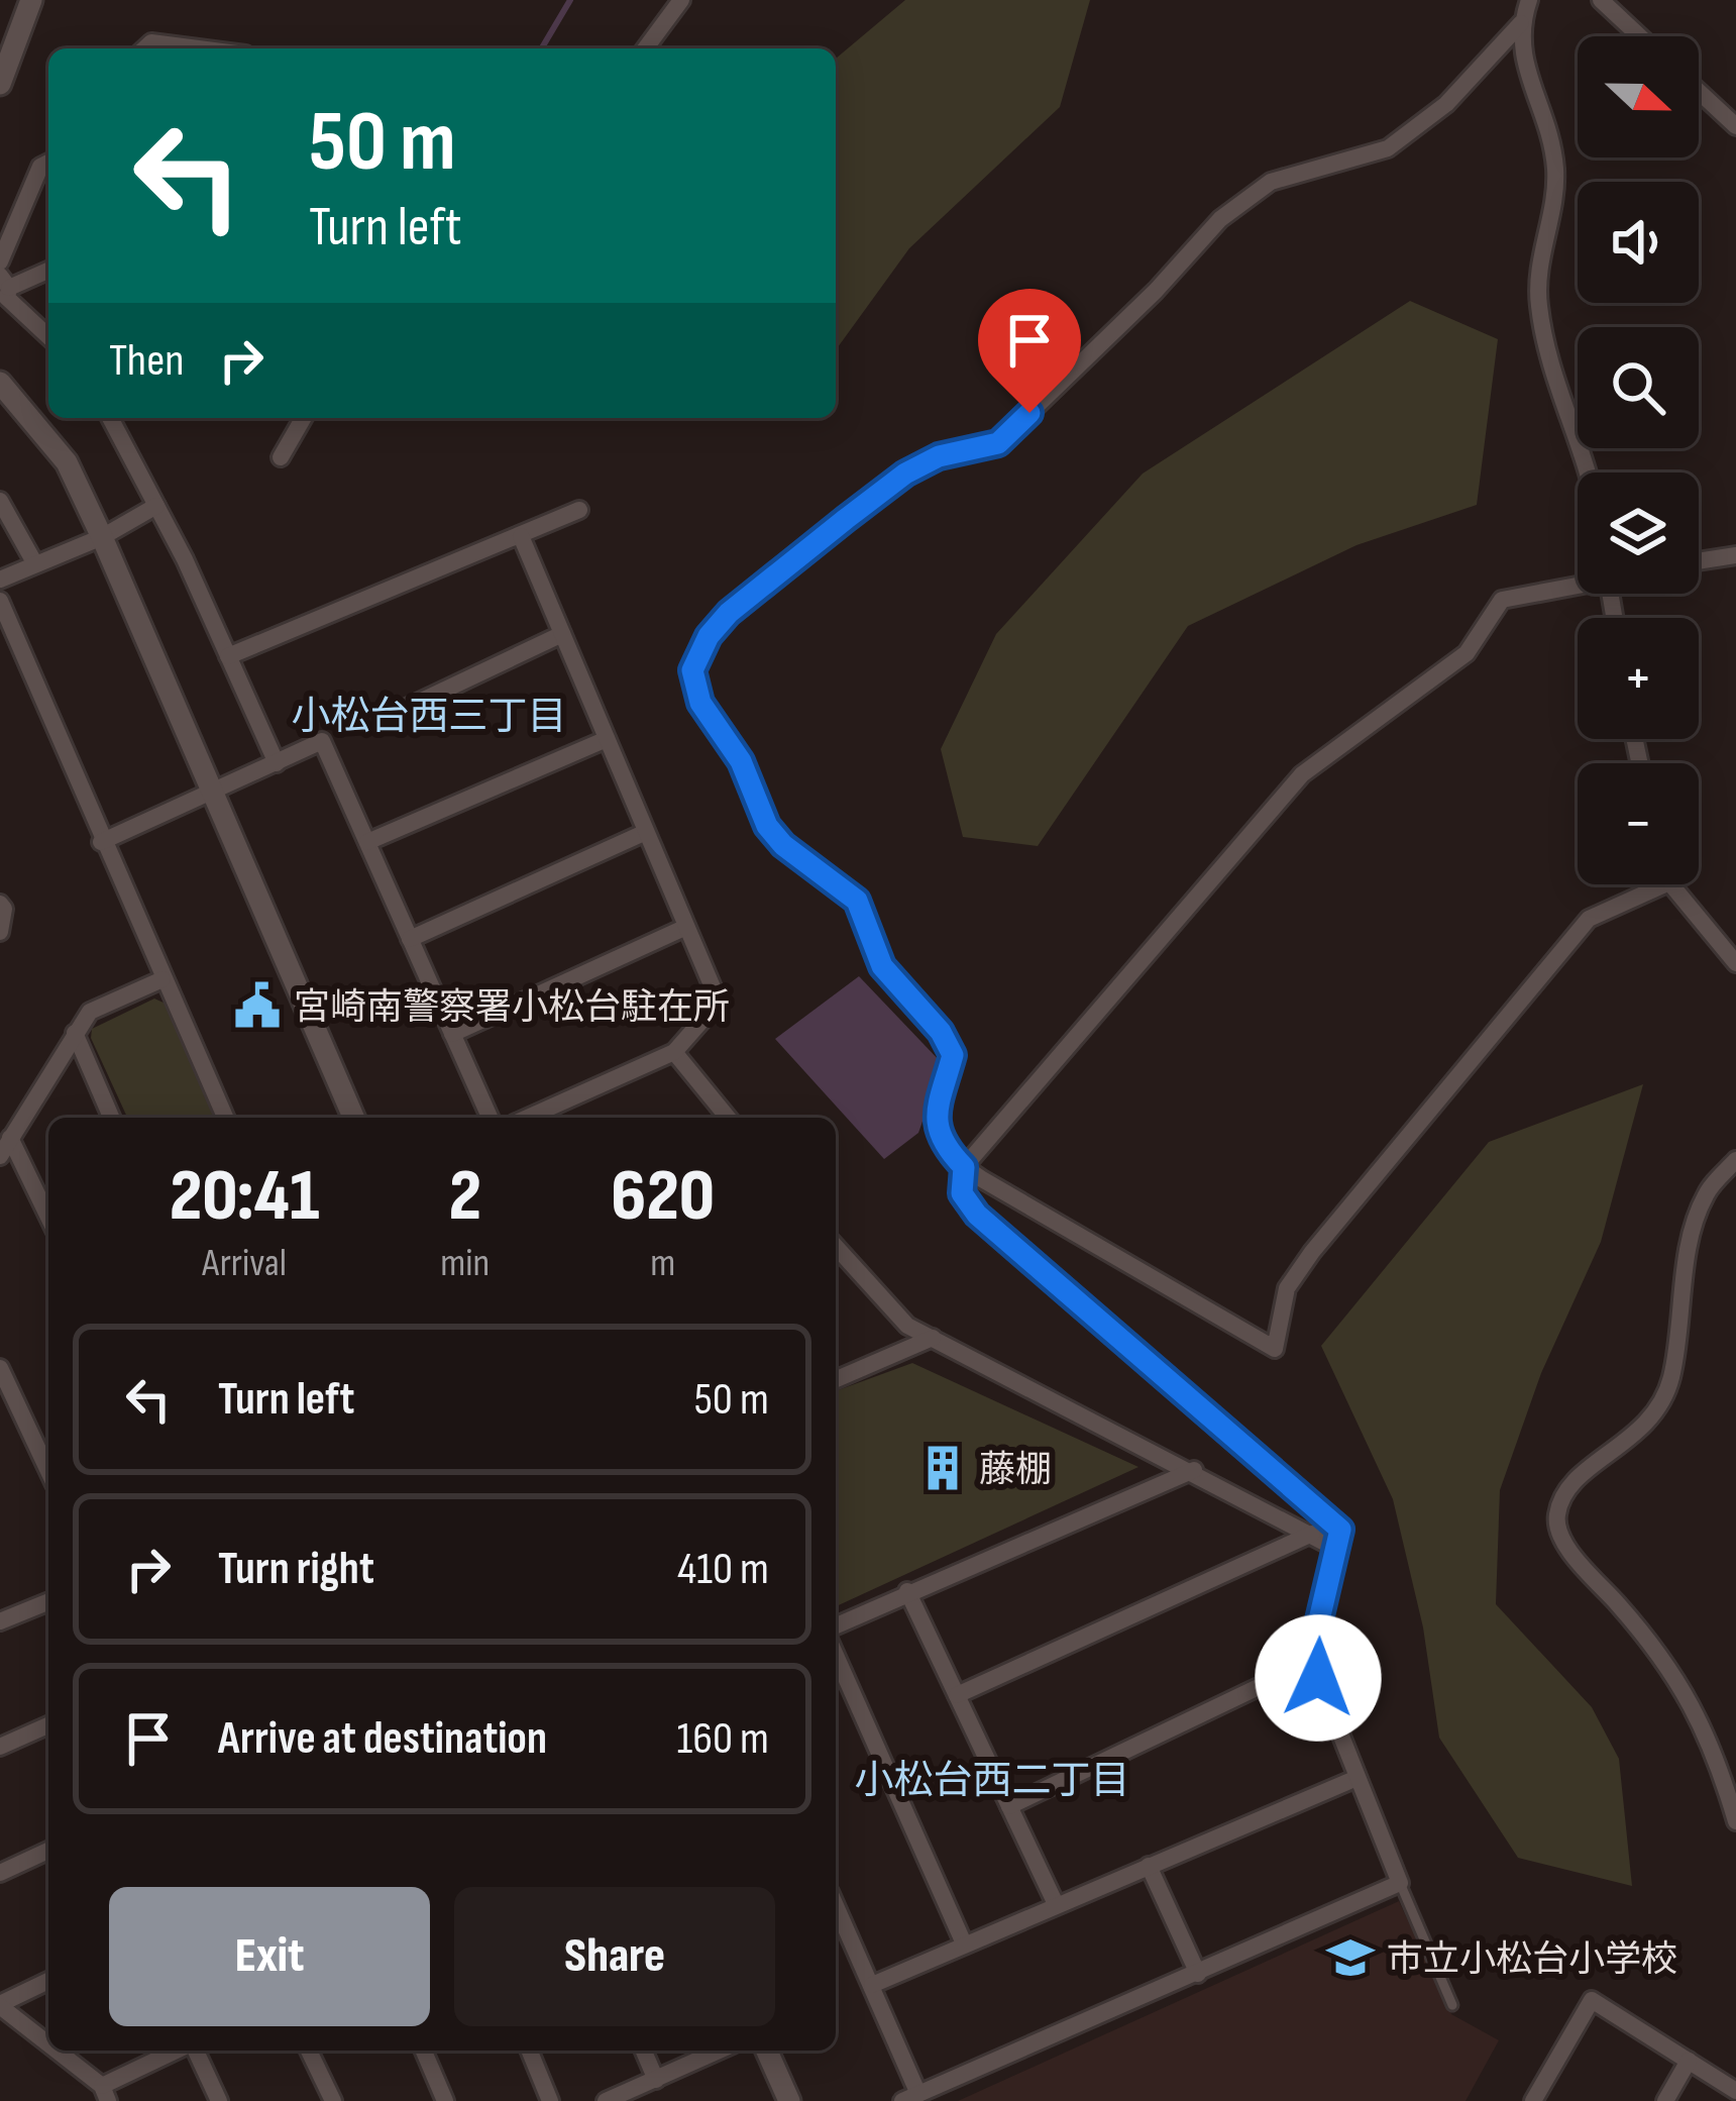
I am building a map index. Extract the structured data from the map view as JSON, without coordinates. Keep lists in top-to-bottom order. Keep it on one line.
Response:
{"districts":["小松台西三丁目","小松台西二丁目"],"places":{"public building":["宮崎南警察署小松台駐在所"],"building":["藤棚"],"school or university":["市立小松台小学校"]},"north":"right","page":{"map_buttons":["+","−"],"turn":["50 m","Turn left"],"then":"Then","eta":["20:41","Arrival","2","min","620","m"],"list":[{"name":"Turn left","value":"50 m"},{"name":"Turn right","value":"410 m"},{"name":"Arrive at destination","value":"160 m"}],"buttons":["Exit","Share"]}}
